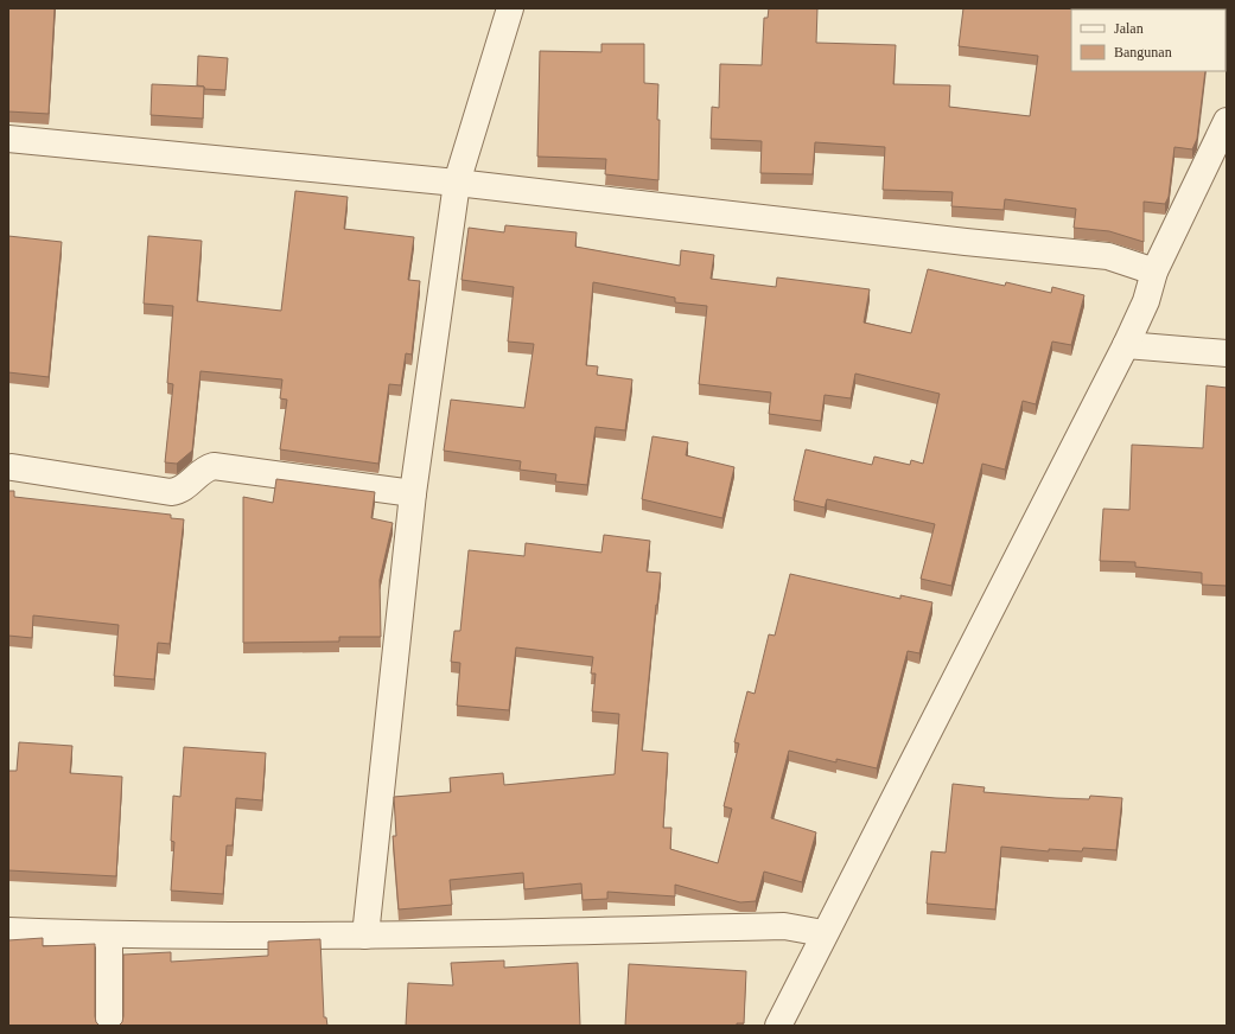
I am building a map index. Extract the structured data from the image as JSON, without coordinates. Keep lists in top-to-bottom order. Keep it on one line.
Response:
{"legend":["Jalan","Bangunan"]}
